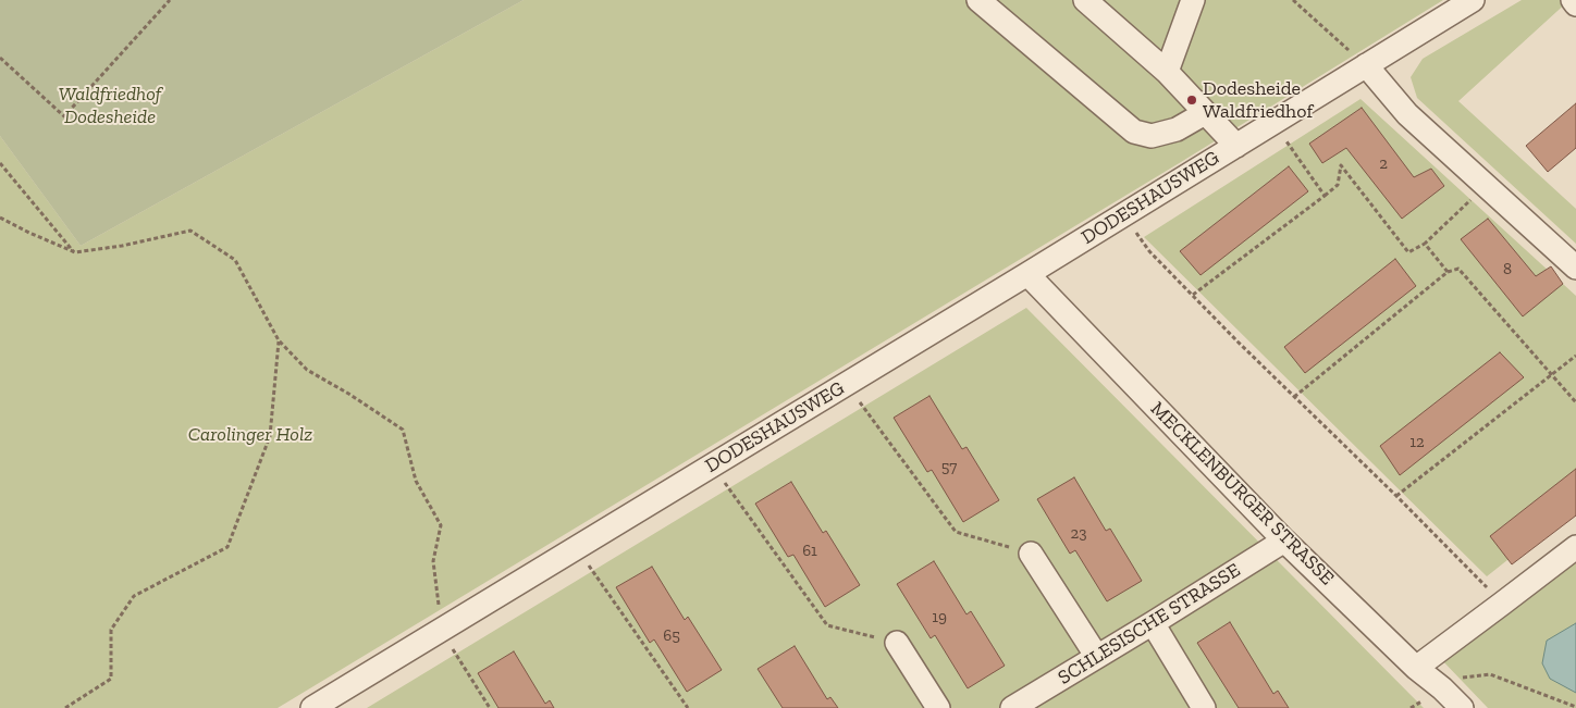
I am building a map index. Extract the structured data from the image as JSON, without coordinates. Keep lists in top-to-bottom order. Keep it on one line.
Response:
{"streets":{"street":["DODESHAUSWEG","MECKLENBURGER STRASSE","SCHLESISCHE STRASSE"]},"crossings":[["DODESHAUSWEG","MECKLENBURGER STRASSE"],["MECKLENBURGER STRASSE","SCHLESISCHE STRASSE"]],"parks":["Waldfriedhof Dodesheide","Carolinger Holz"],"places":["Dodesheide Waldfriedhof"],"house_numbers":["2","8","12","57","23","61","19","65"]}
